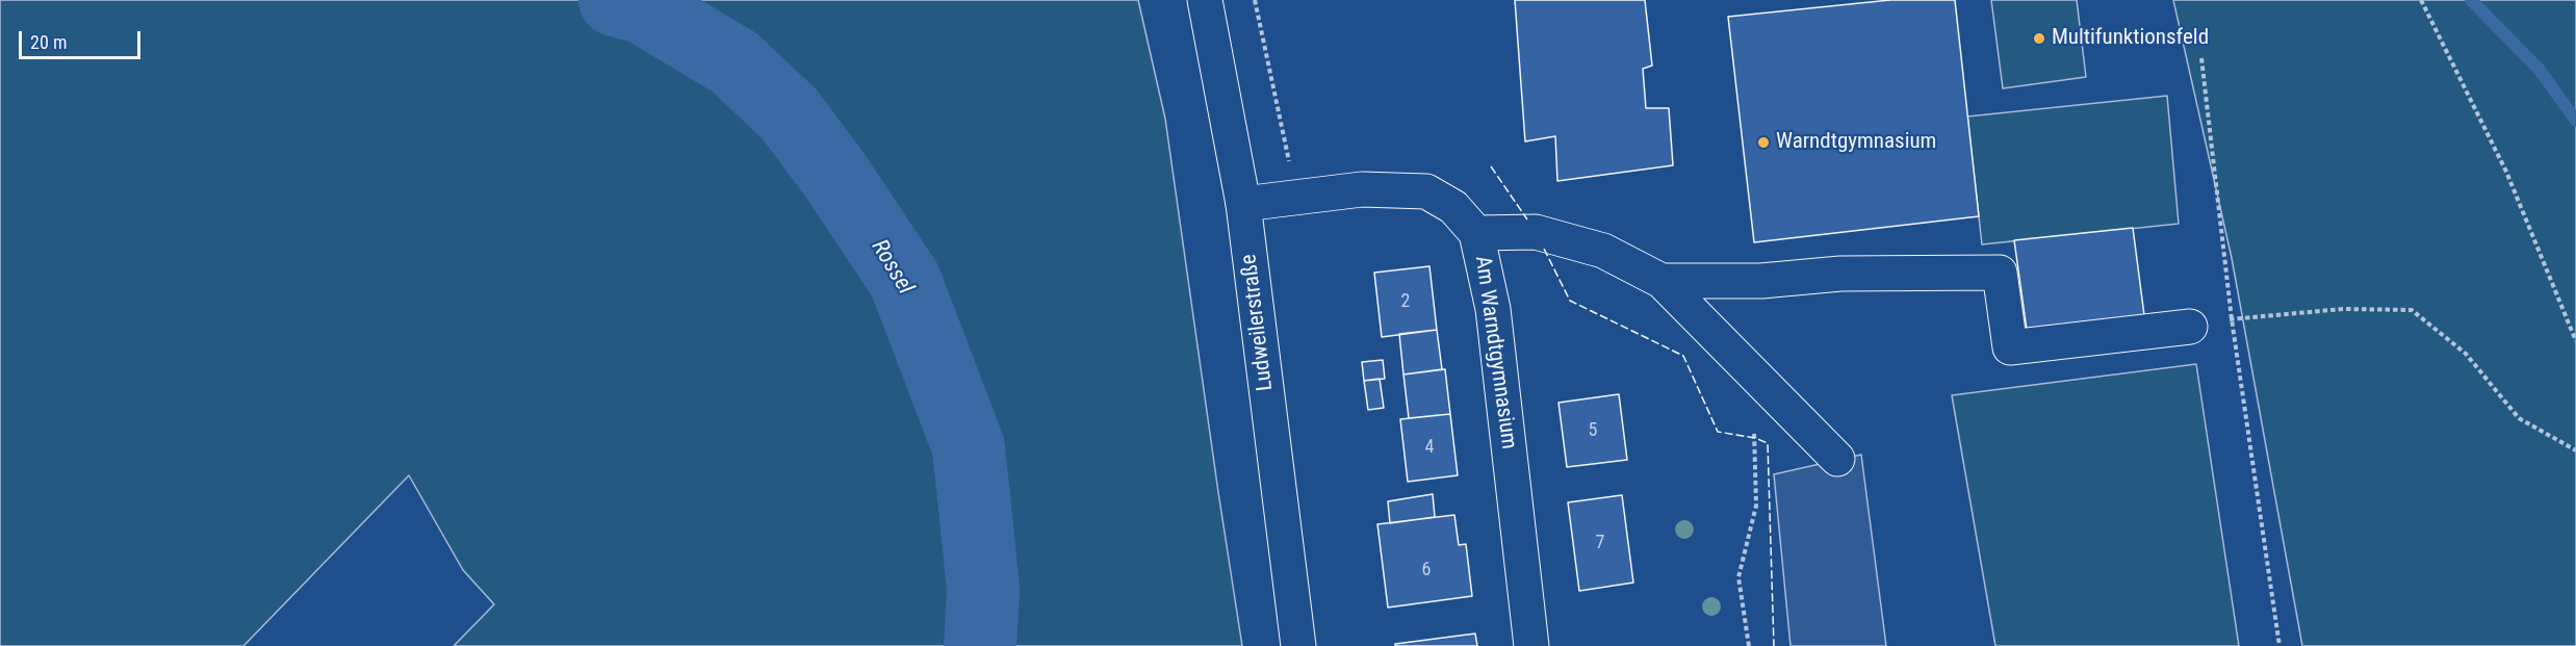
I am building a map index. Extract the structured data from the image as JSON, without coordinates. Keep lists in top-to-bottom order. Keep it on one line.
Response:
{"streets":{"street":["Ludweilerstraße","Am Warndtgymnasium"]},"crossings":[["Ludweilerstraße","Am Warndtgymnasium"]],"water":["Rossel"],"places":["Multifunktionsfeld","Warndtgymnasium"],"house_numbers":["2","5","4","7","6"],"scale_bar":"20 m"}
